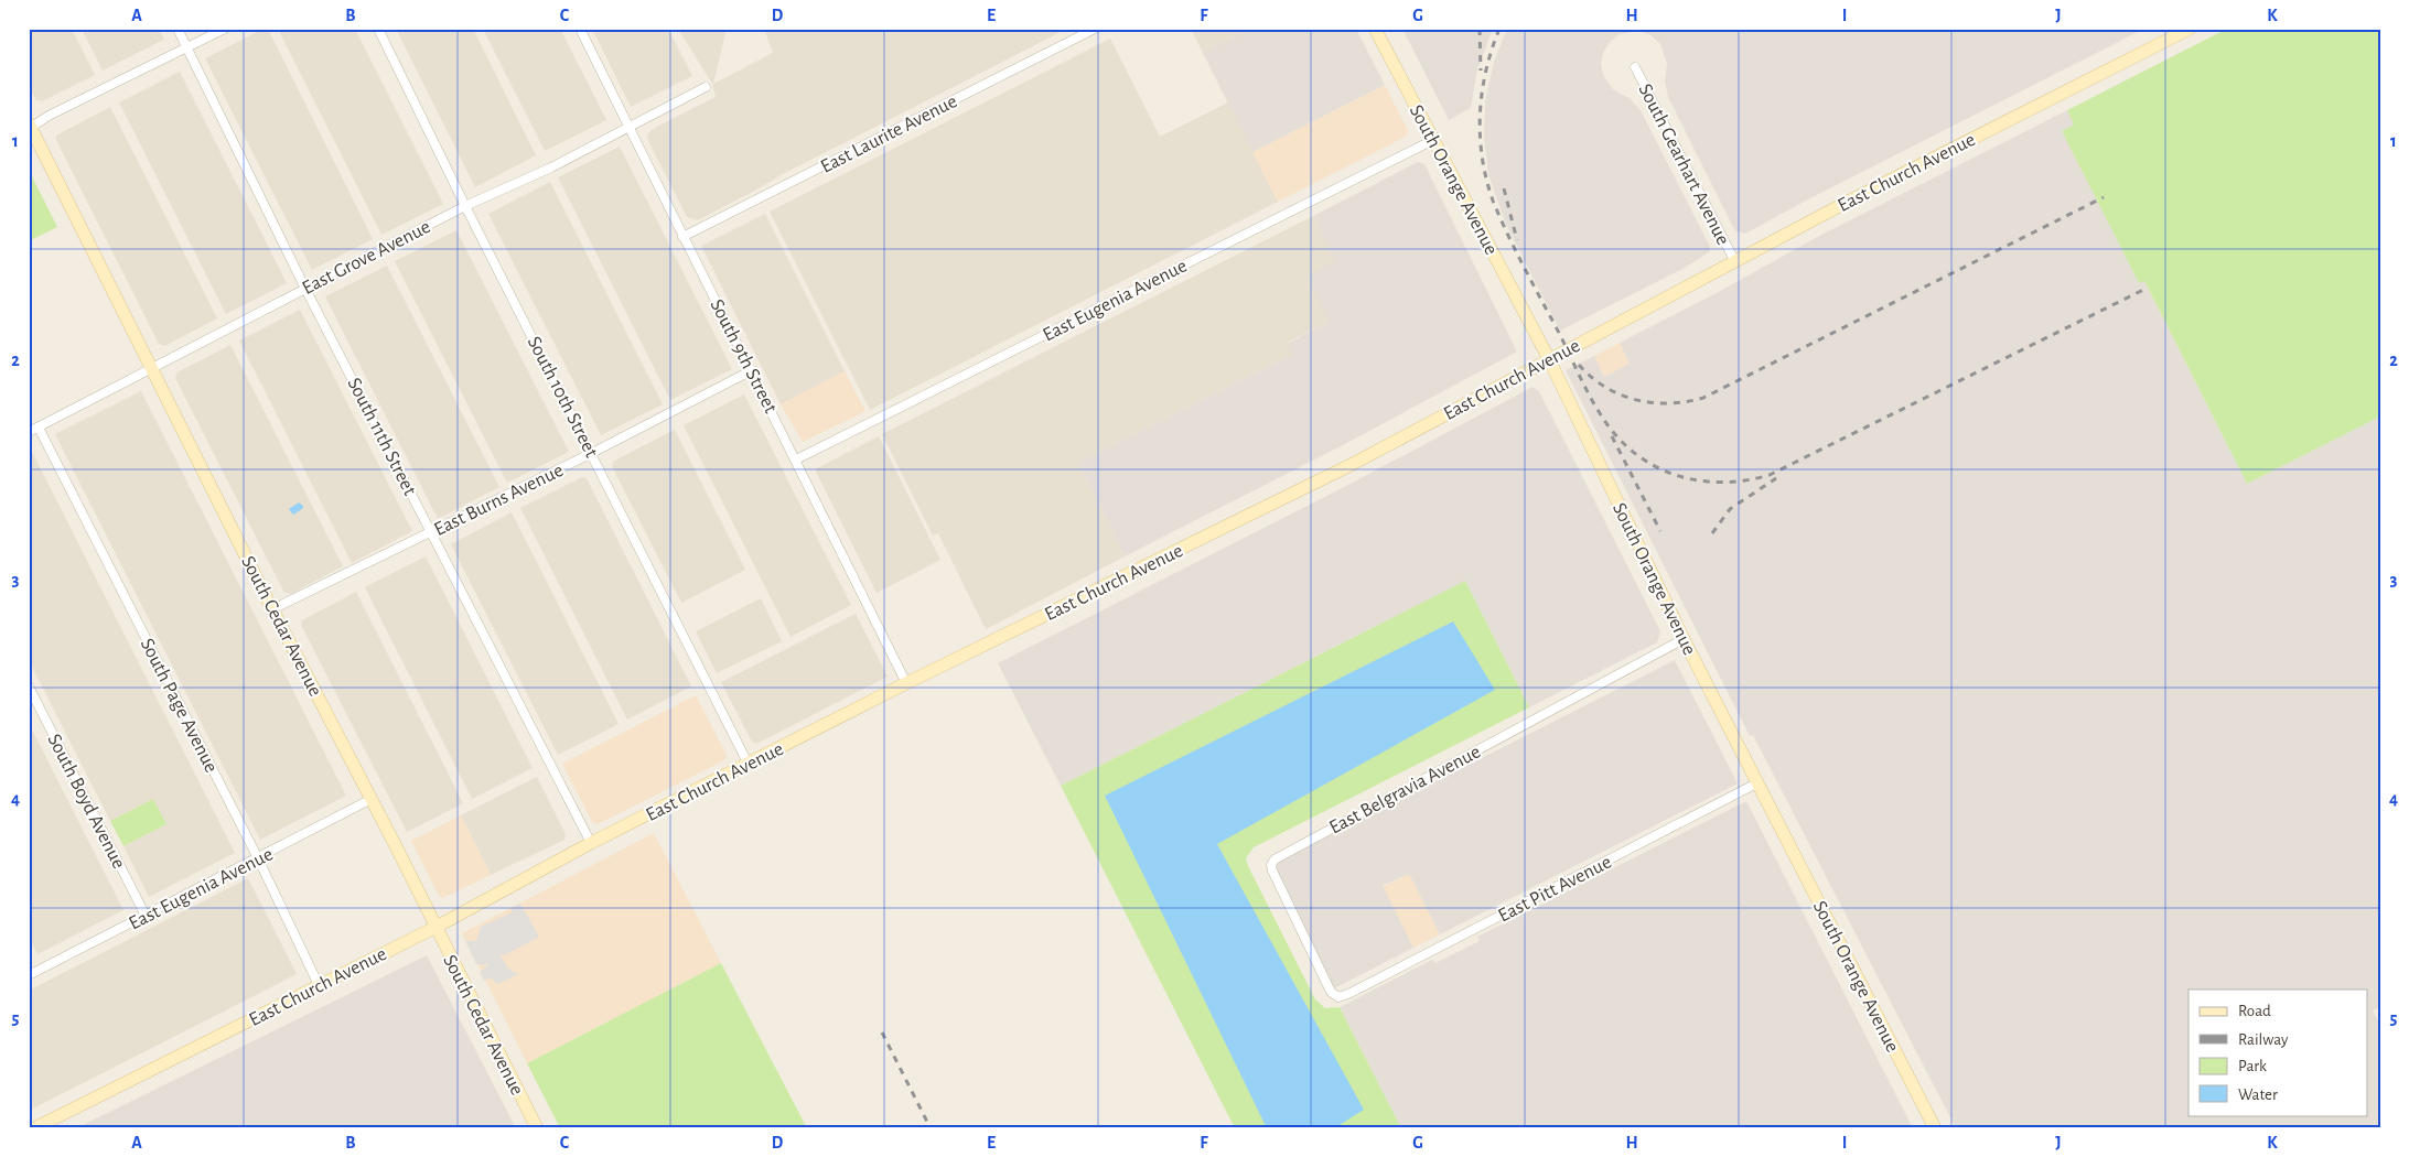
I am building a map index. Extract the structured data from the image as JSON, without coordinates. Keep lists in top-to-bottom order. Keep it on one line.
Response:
{"streets":{"main road":["East Church Avenue","South Orange Avenue","South Cedar Avenue"],"street":["East Laurite Avenue","South Gearhart Avenue","East Grove Avenue","East Eugenia Avenue","South 9th Street","South 10th Street","South 11th Street","East Burns Avenue","South Page Avenue","East Belgravia Avenue","South Boyd Avenue","East Pitt Avenue"]},"crossings":[["East Laurite Avenue","South 9th Street"],["South Gearhart Avenue","East Church Avenue"],["East Church Avenue","South Orange Avenue"],["East Church Avenue","South 9th Street"],["East Church Avenue","South 10th Street"],["East Church Avenue","South 11th Street"],["East Church Avenue","South Cedar Avenue"],["East Church Avenue","South Page Avenue"],["South Orange Avenue","East Eugenia Avenue"],["South Orange Avenue","East Belgravia Avenue"],["South Orange Avenue","East Pitt Avenue"],["East Grove Avenue","South 9th Street"],["East Grove Avenue","South 10th Street"],["East Grove Avenue","South 11th Street"],["East Grove Avenue","South Cedar Avenue"],["East Grove Avenue","South Page Avenue"],["East Eugenia Avenue","South 9th Street"],["East Eugenia Avenue","South Cedar Avenue"],["East Eugenia Avenue","South Page Avenue"],["East Eugenia Avenue","South Boyd Avenue"],["South 9th Street","East Burns Avenue"],["South 10th Street","East Burns Avenue"],["South 11th Street","East Burns Avenue"],["East Burns Avenue","South Cedar Avenue"],["East Belgravia Avenue","East Pitt Avenue"]],"legend":["Road","Railway","Park","Water"],"grid":{"columns":["A","B","C","D","E","F","G","H","I","J","K"],"rows":["1","2","3","4","5"]}}
